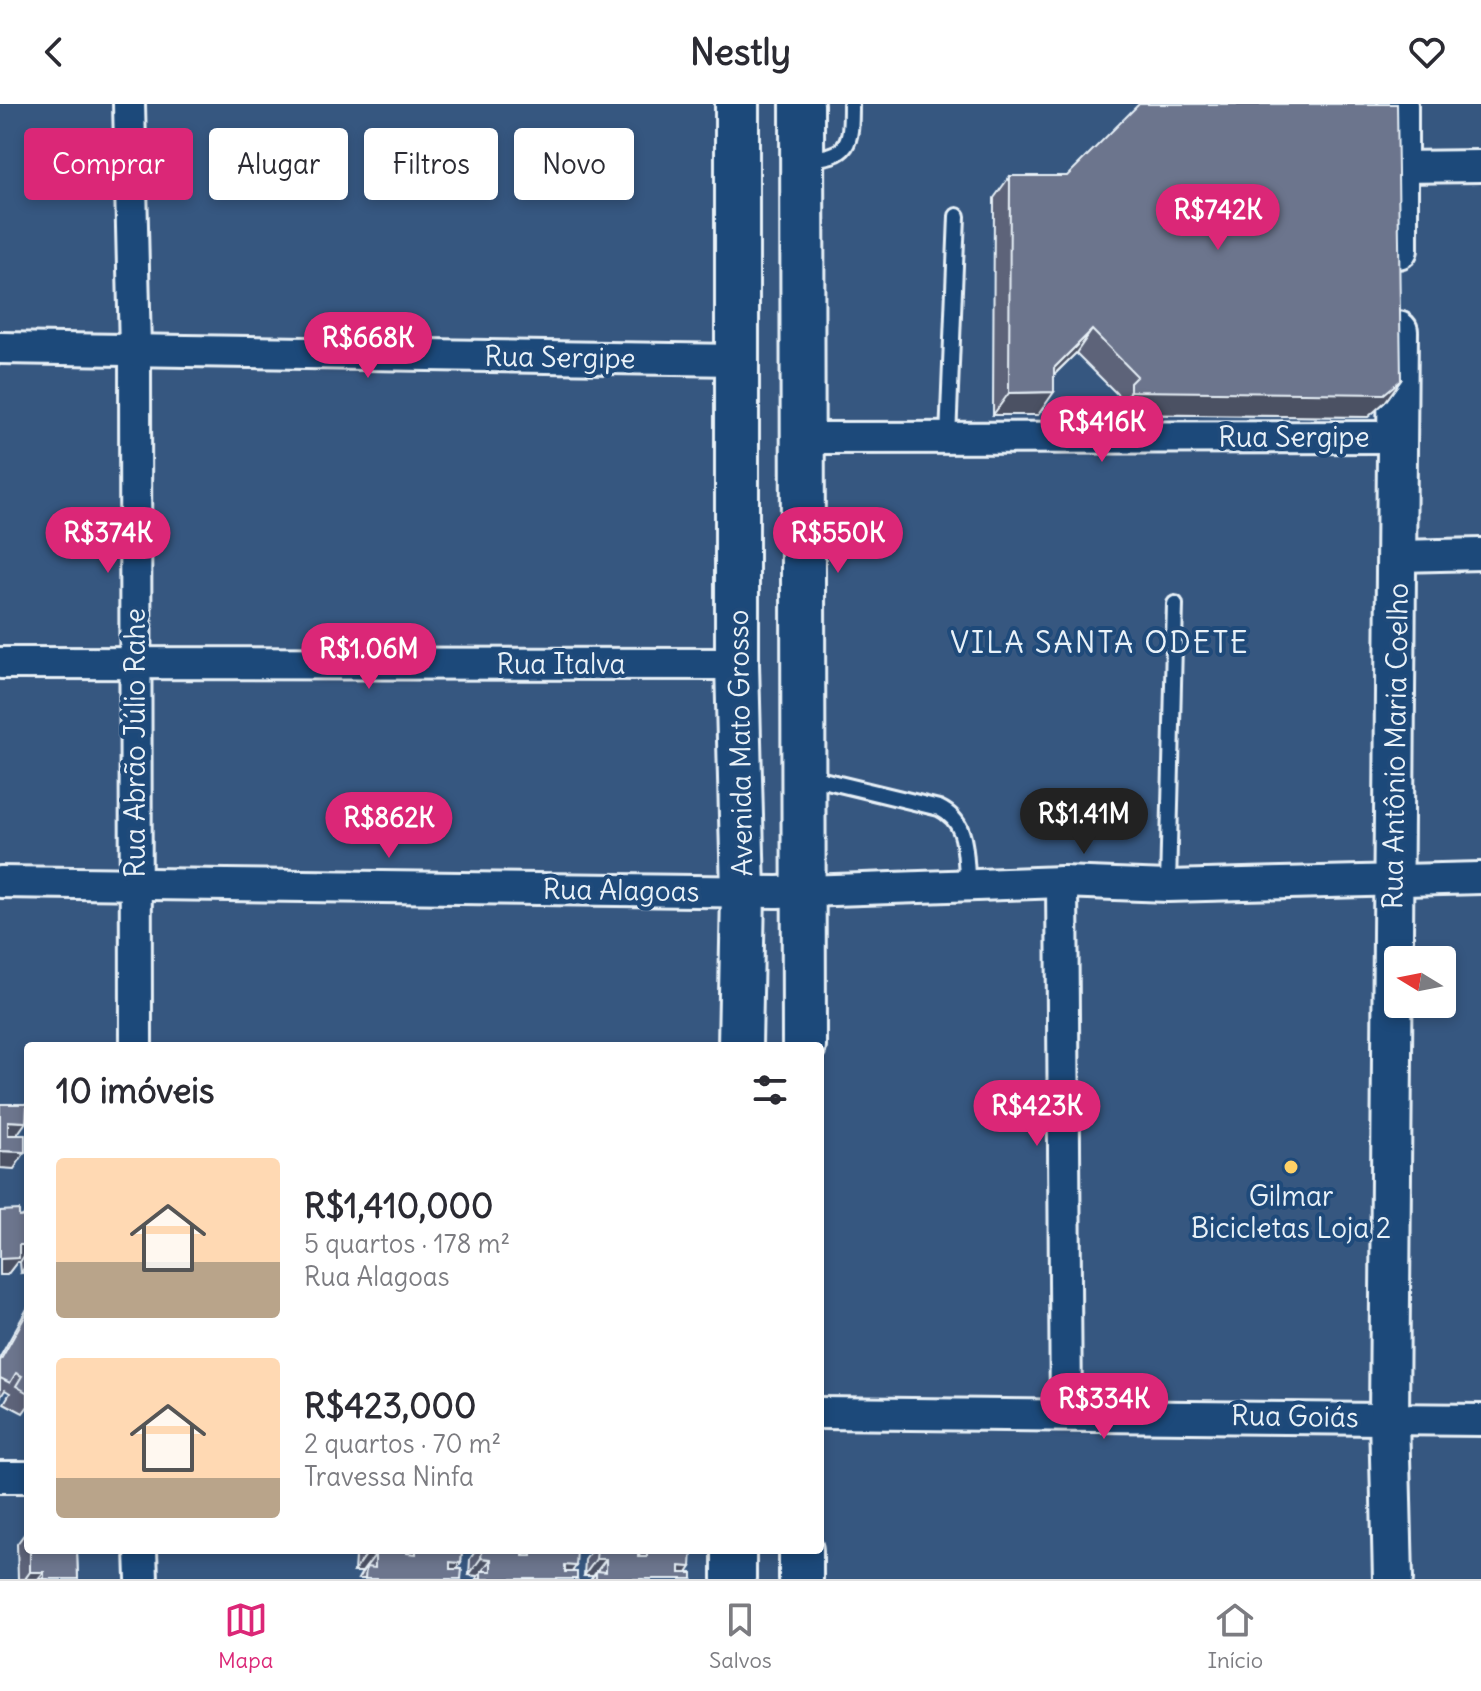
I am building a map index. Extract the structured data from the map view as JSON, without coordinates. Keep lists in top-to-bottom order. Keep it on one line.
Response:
{"streets":{"main road":["Avenida Mato Grosso"],"street":["Rua Sergipe","Rua Italva","Rua Abrão Júlio Rahe","Rua Antônio Maria Coelho","Rua Alagoas","Rua Goiás"]},"crossings":[["Rua Sergipe","Rua Abrão Júlio Rahe"],["Rua Sergipe","Avenida Mato Grosso"],["Rua Sergipe","Rua Antônio Maria Coelho"],["Rua Italva","Rua Abrão Júlio Rahe"],["Rua Italva","Avenida Mato Grosso"],["Rua Abrão Júlio Rahe","Rua Alagoas"],["Avenida Mato Grosso","Rua Alagoas"],["Rua Antônio Maria Coelho","Rua Alagoas"],["Rua Antônio Maria Coelho","Rua Goiás"]],"districts":["VILA SANTA ODETE"],"places":["Gilmar Bicicletas Loja 2"],"north":"left","page":{"header":"Nestly","chip":["Comprar","Alugar","Filtros","Novo"],"price":["R$742K","R$668K","R$416K","R$374K","R$550K","R$1.06M","R$1.41M","R$862K","R$423K","R$334K"],"heading":"10 imóveis","list":[{"name":"R$1,410,000","note":"5 quartos · 178 m² · Rua Alagoas"},{"name":"R$423,000","note":"2 quartos · 70 m² · Travessa Ninfa"}],"tabs":["Mapa","Salvos","Início"]}}
